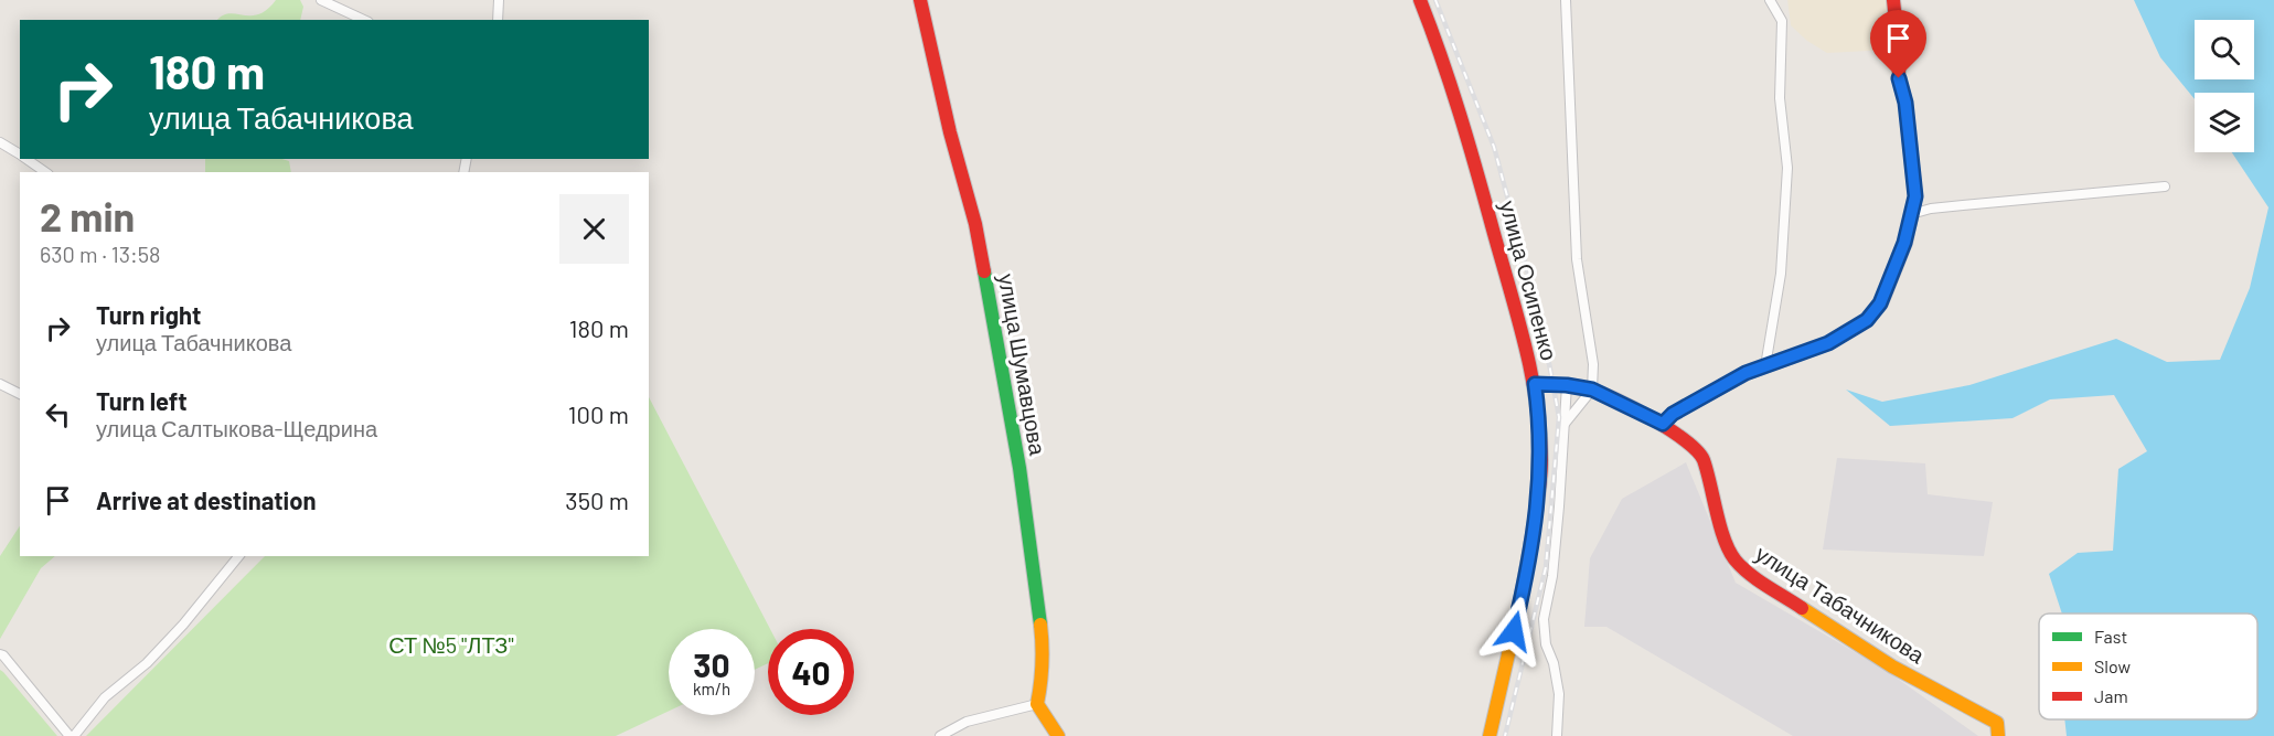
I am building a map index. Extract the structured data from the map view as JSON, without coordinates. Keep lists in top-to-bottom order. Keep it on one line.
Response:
{"streets":{"street":["улица Осипенко","улица Шумавцова","улица Табачникова"]},"crossings":[["улица Осипенко","улица Табачникова"]],"parks":["СТ №5 \"ЛТЗ\""],"legend":["Fast","Slow","Jam"],"page":{"turn":["180 m","улица Табачникова"],"heading":["2 min","630 m · 13:58"],"list":[{"name":"Turn right","note":"улица Табачникова","value":"180 m"},{"name":"Turn left","note":"улица Салтыкова-Щедрина","value":"100 m"},{"name":"Arrive at destination","value":"350 m"}],"speed":"30 km/h","limit":"40"}}
